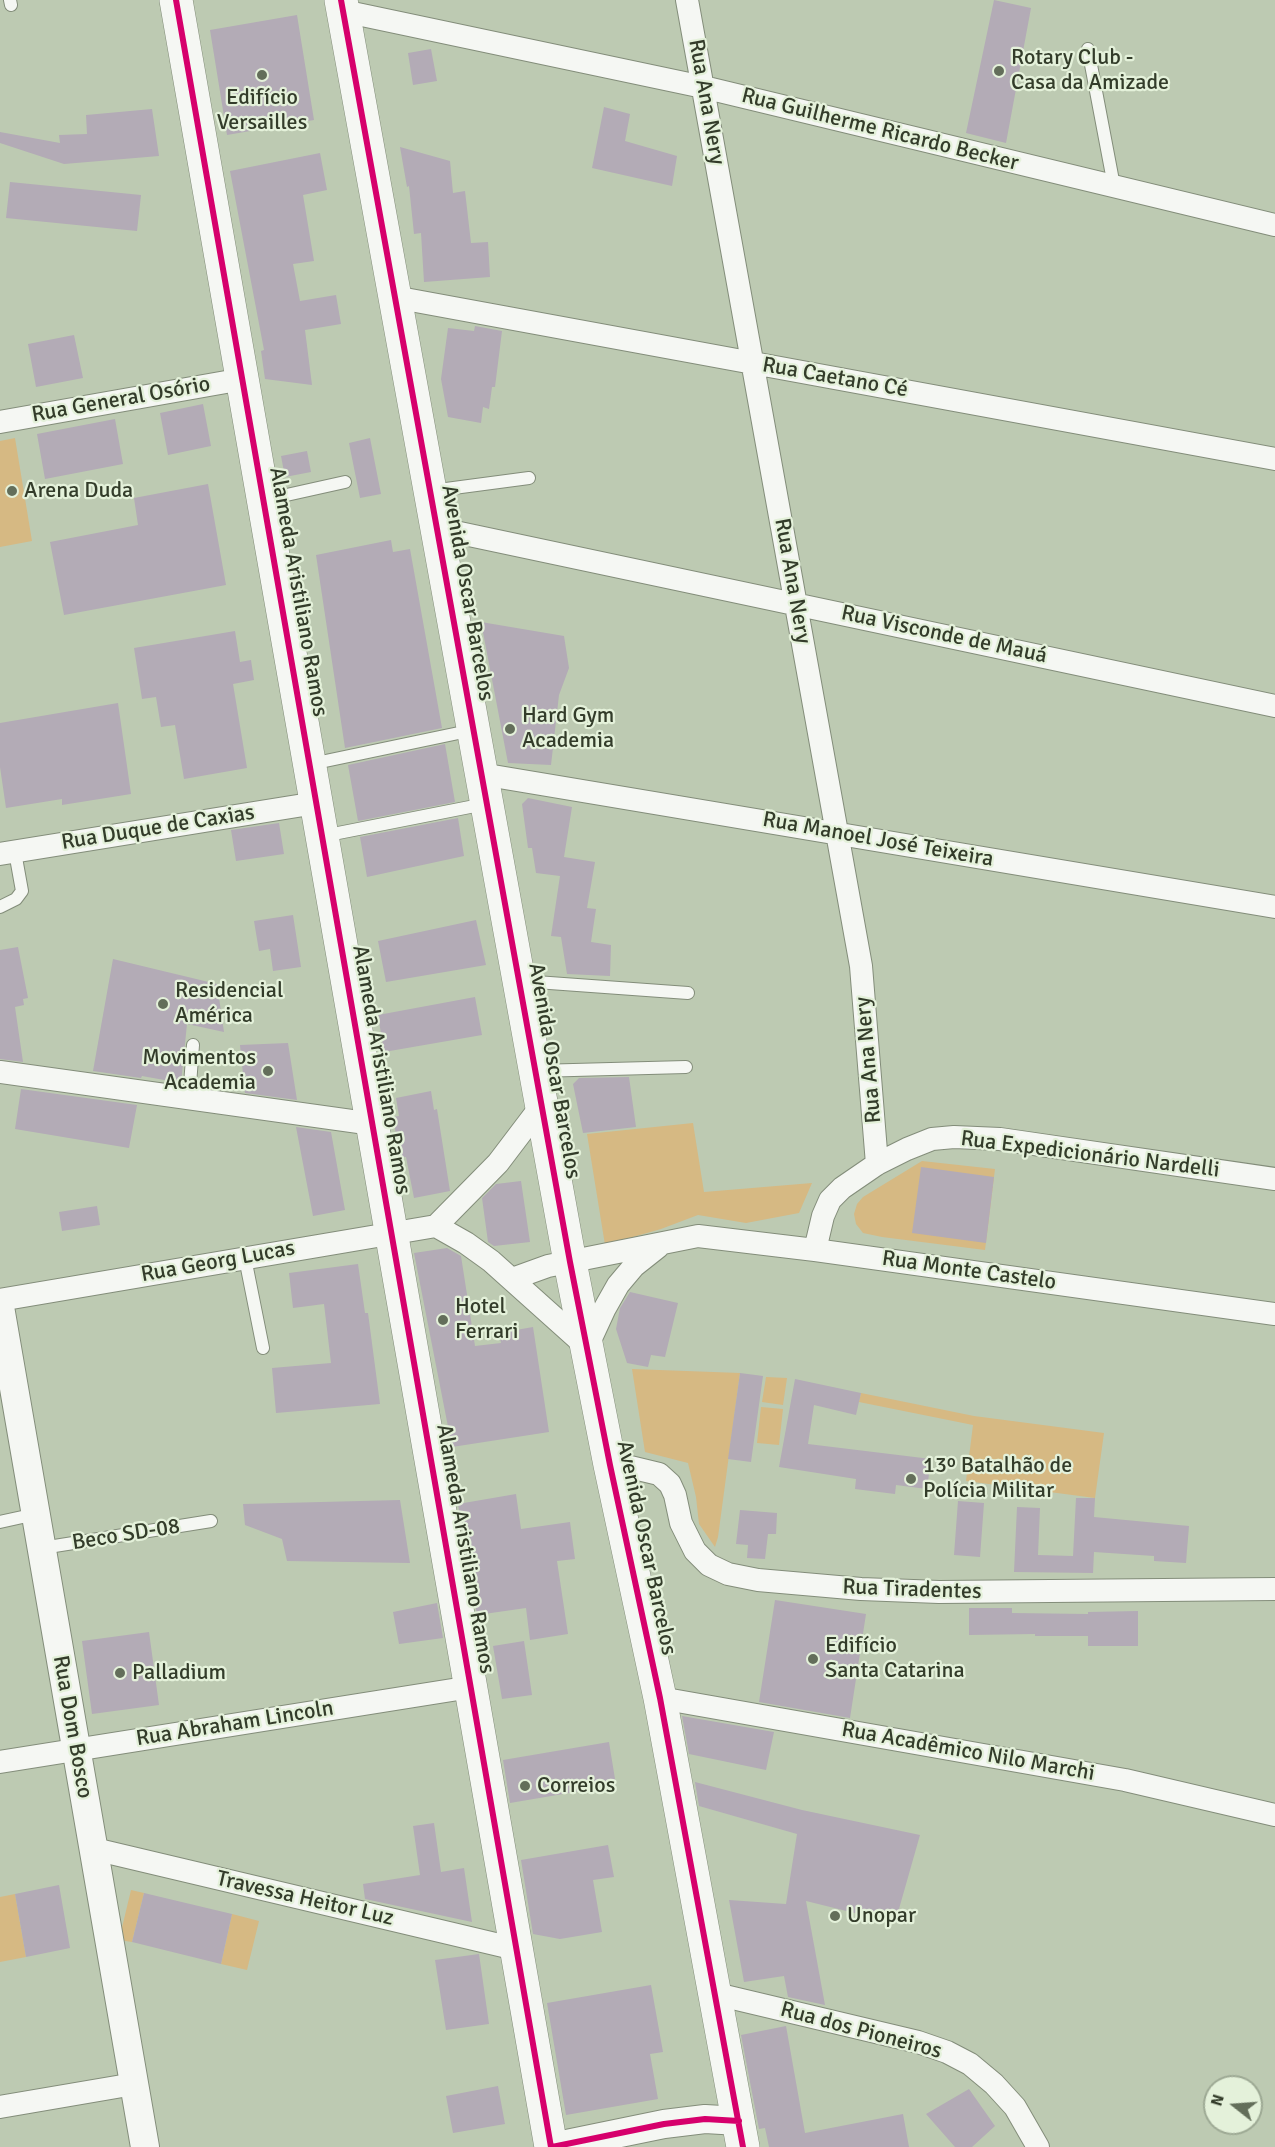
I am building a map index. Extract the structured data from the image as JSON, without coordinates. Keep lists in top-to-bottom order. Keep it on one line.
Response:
{"streets":{"main road":["Alameda Aristiliano Ramos","Avenida Oscar Barcelos"],"street":["Rua Ana Nery","Rua Guilherme Ricardo Becker","Rua Caetano Cé","Rua General Osório","Rua Visconde de Mauá","Rua Duque de Caxias","Rua Manoel José Teixeira","Rua Expedicionário Nardelli","Rua Georg Lucas","Rua Monte Castelo","Rua Tiradentes","Rua Abraham Lincoln","Rua Dom Bosco","Rua Acadêmico Nilo Marchi","Travessa Heitor Luz","Rua dos Pioneiros"],"lane":["Beco SD-08"]},"crossings":[["Rua Ana Nery","Rua Guilherme Ricardo Becker"],["Rua Ana Nery","Rua Caetano Cé"],["Rua Ana Nery","Rua Visconde de Mauá"],["Rua Ana Nery","Rua Manoel José Teixeira"],["Rua Ana Nery","Rua Expedicionário Nardelli"],["Rua Guilherme Ricardo Becker","Avenida Oscar Barcelos"],["Rua Caetano Cé","Avenida Oscar Barcelos"],["Rua General Osório","Alameda Aristiliano Ramos"],["Alameda Aristiliano Ramos","Rua Duque de Caxias"],["Alameda Aristiliano Ramos","Rua Georg Lucas"],["Alameda Aristiliano Ramos","Rua Abraham Lincoln"],["Alameda Aristiliano Ramos","Travessa Heitor Luz"],["Avenida Oscar Barcelos","Rua Visconde de Mauá"],["Avenida Oscar Barcelos","Rua Manoel José Teixeira"],["Avenida Oscar Barcelos","Rua Monte Castelo"],["Avenida Oscar Barcelos","Rua Tiradentes"],["Avenida Oscar Barcelos","Rua Acadêmico Nilo Marchi"],["Avenida Oscar Barcelos","Rua dos Pioneiros"],["Rua Expedicionário Nardelli","Rua Monte Castelo"],["Beco SD-08","Rua Dom Bosco"],["Rua Abraham Lincoln","Rua Dom Bosco"],["Rua Dom Bosco","Travessa Heitor Luz"]],"places":["Rotary Club - Casa da Amizade","Edifício Versailles","Arena Duda","Hard Gym Academia","Residencial América","Movimentos Academia","Hotel Ferrari","13º Batalhão de Polícia Militar","Edifício Santa Catarina","Palladium","Correios","Unopar"],"north":"left"}
